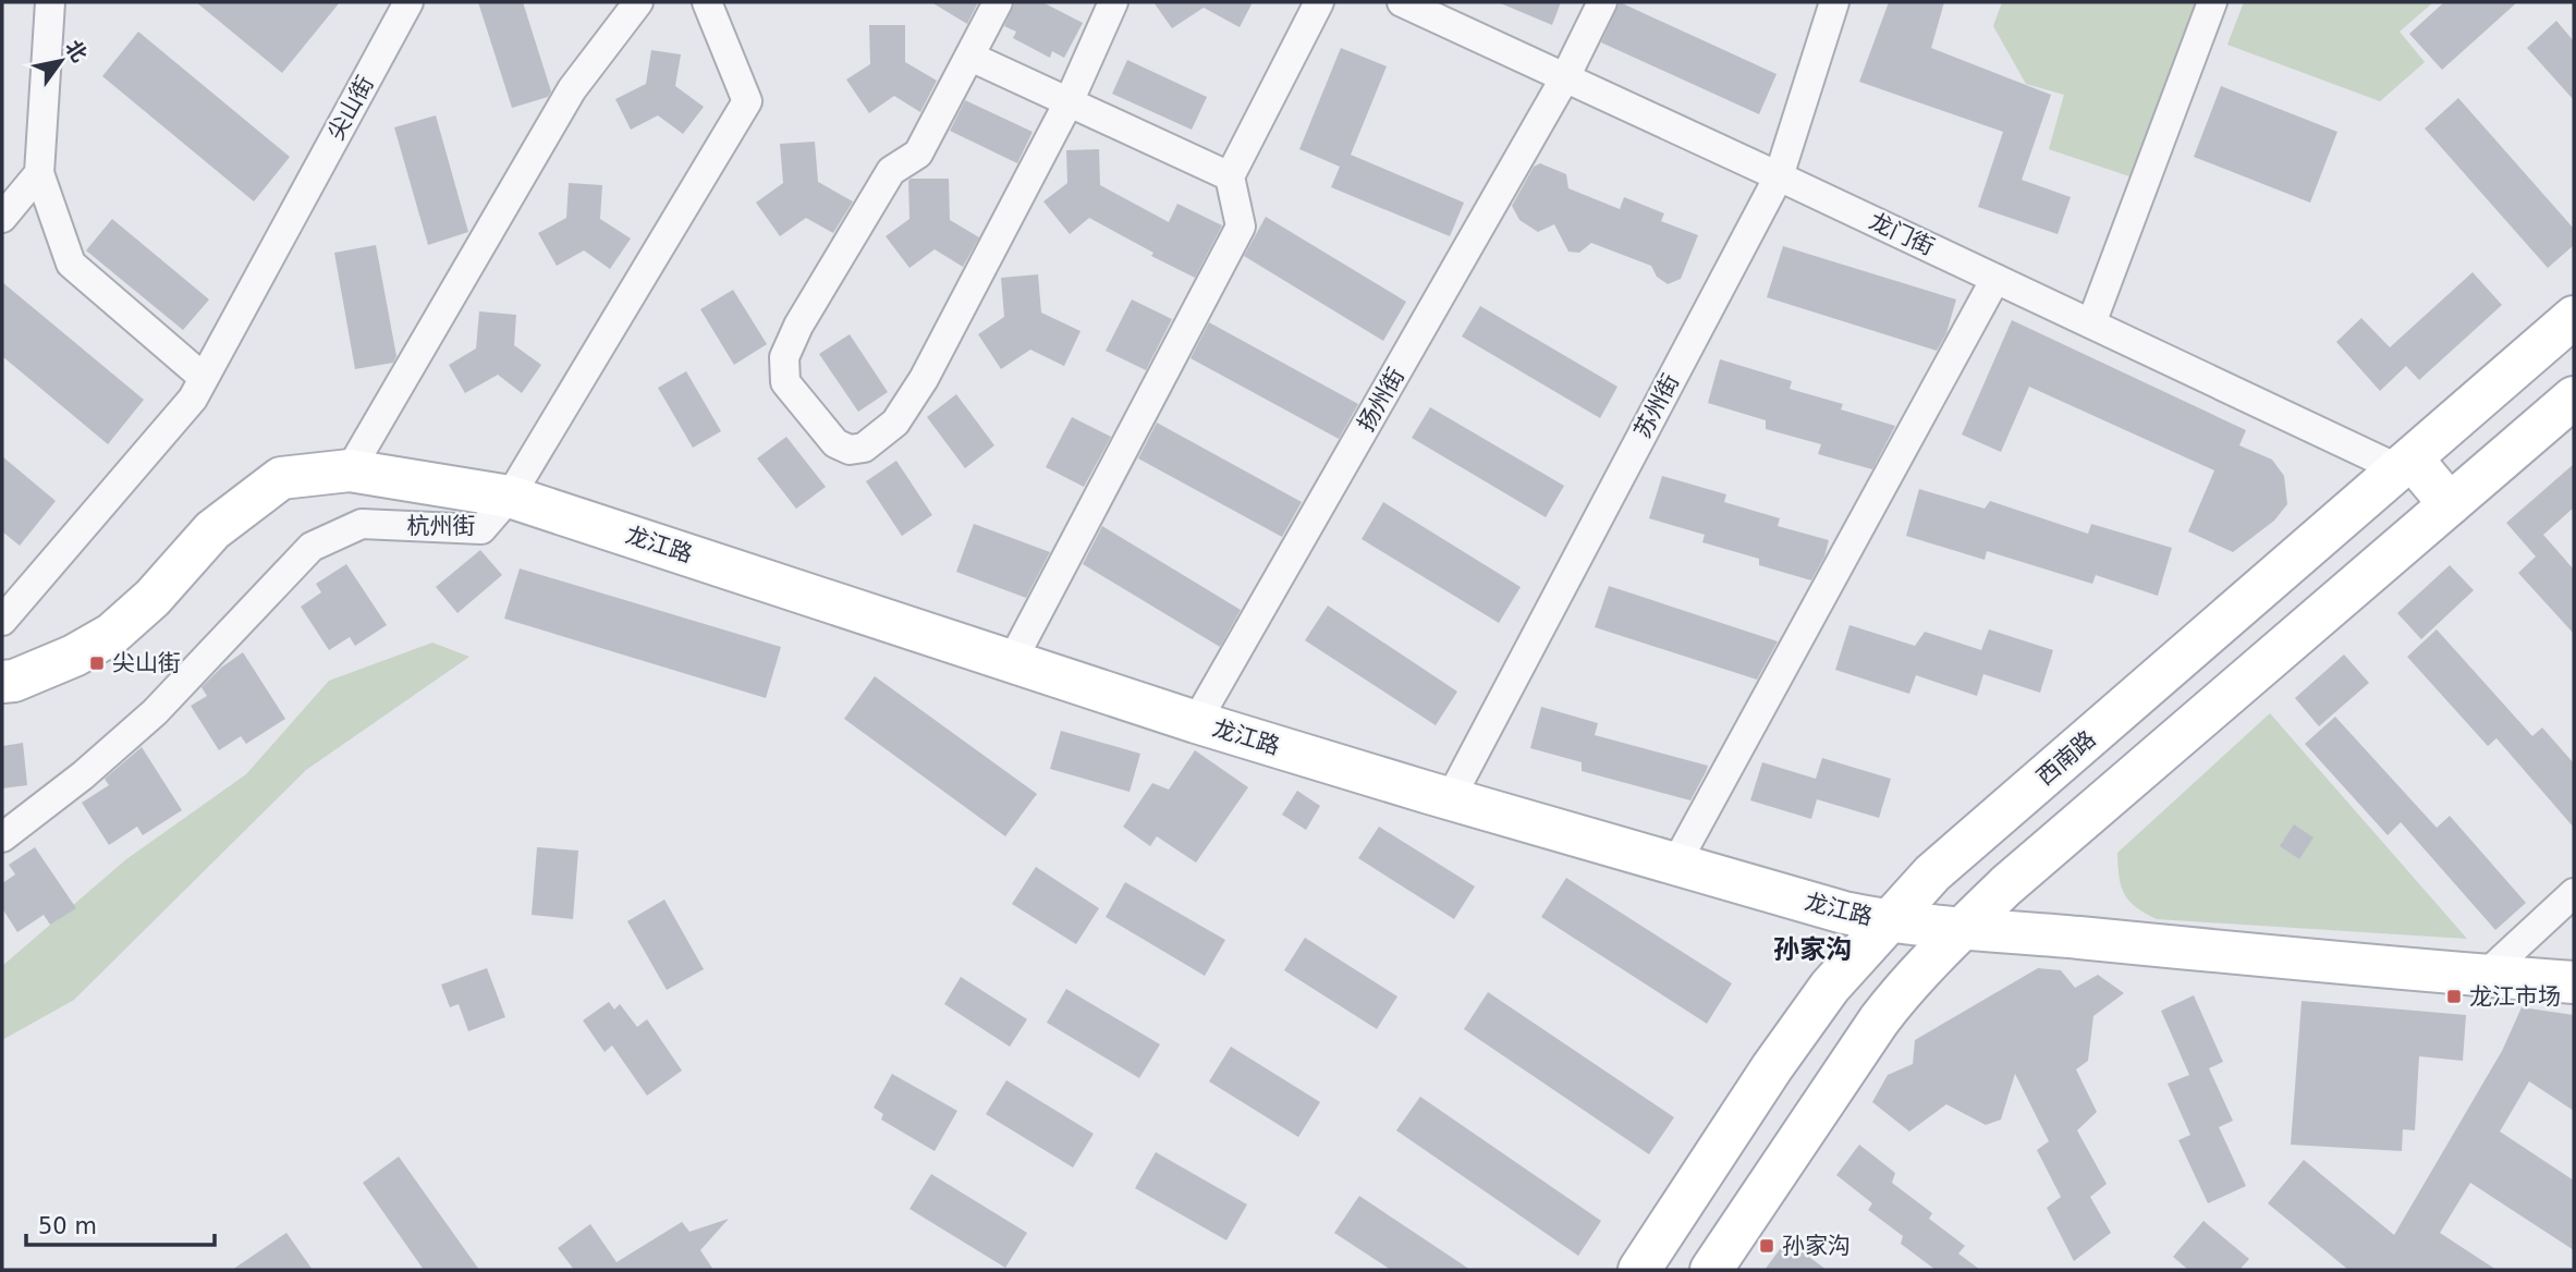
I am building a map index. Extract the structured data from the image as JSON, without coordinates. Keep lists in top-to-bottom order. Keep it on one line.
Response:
{"streets":{"street":["尖山街","龙门街","扬州街","苏州街","杭州街","龙江路","西南路"]},"crossings":[["龙门街","扬州街"],["龙门街","苏州街"],["龙门街","西南路"],["扬州街","龙江路"],["苏州街","龙江路"],["杭州街","龙江路"],["龙江路","西南路"]],"districts":["孙家沟"],"places":{"transit":["尖山街","龙江市场","孙家沟"]},"scale_bar":"50 m","north":"top right"}
